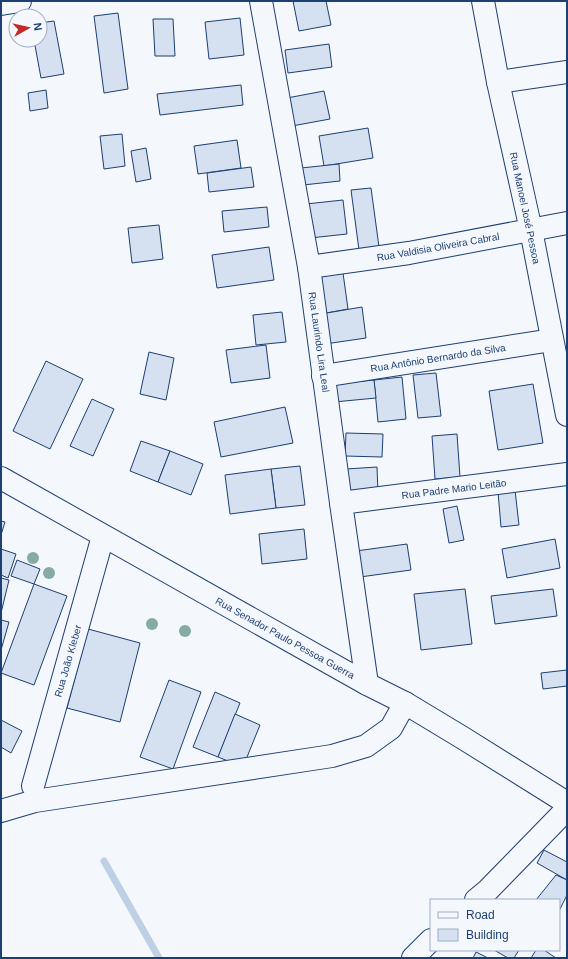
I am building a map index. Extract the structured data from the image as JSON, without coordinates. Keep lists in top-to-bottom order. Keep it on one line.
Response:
{"streets":{"street":["Rua Manoel José Pessoa","Rua Valdisia Oliveira Cabral","Rua Laurindo Lira Leal","Rua Antônio Bernardo da Silva","Rua Padre Mario Leitão","Rua Senador Paulo Pessoa Guerra","Rua João Kleber"]},"crossings":[["Rua Manoel José Pessoa","Rua Valdisia Oliveira Cabral"],["Rua Manoel José Pessoa","Rua Antônio Bernardo da Silva"],["Rua Valdisia Oliveira Cabral","Rua Laurindo Lira Leal"],["Rua Laurindo Lira Leal","Rua Antônio Bernardo da Silva"],["Rua Laurindo Lira Leal","Rua Padre Mario Leitão"],["Rua Laurindo Lira Leal","Rua Senador Paulo Pessoa Guerra"],["Rua Senador Paulo Pessoa Guerra","Rua João Kleber"]],"legend":["Road","Building"],"north":"right"}
